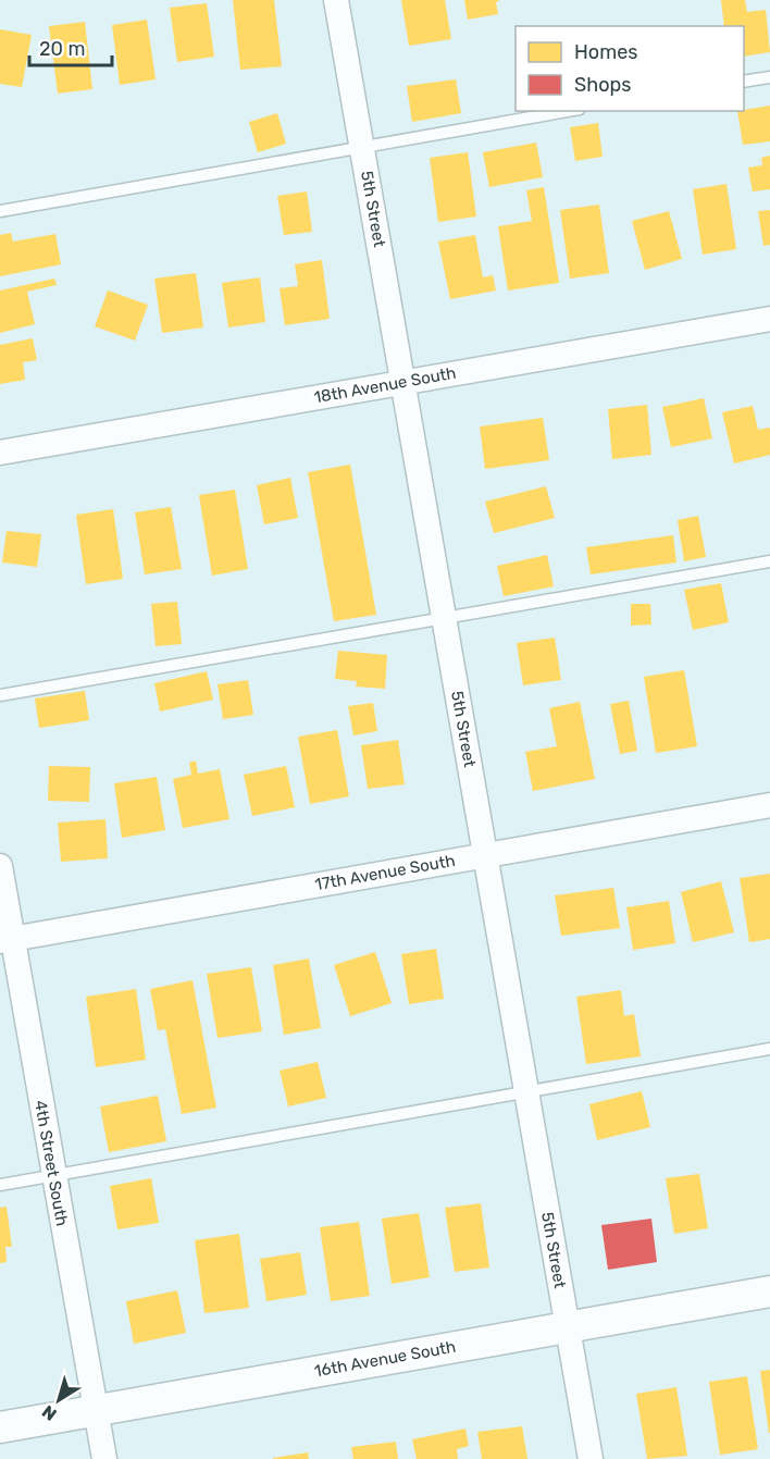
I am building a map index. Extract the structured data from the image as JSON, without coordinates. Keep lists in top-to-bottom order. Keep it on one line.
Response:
{"streets":{"street":["5th Street","18th Avenue South","17th Avenue South","4th Street South","16th Avenue South"]},"crossings":[["5th Street","18th Avenue South"],["5th Street","17th Avenue South"],["5th Street","16th Avenue South"],["17th Avenue South","4th Street South"],["4th Street South","16th Avenue South"]],"legend":["Homes","Shops"],"scale_bar":"20 m","north":"bottom left"}
